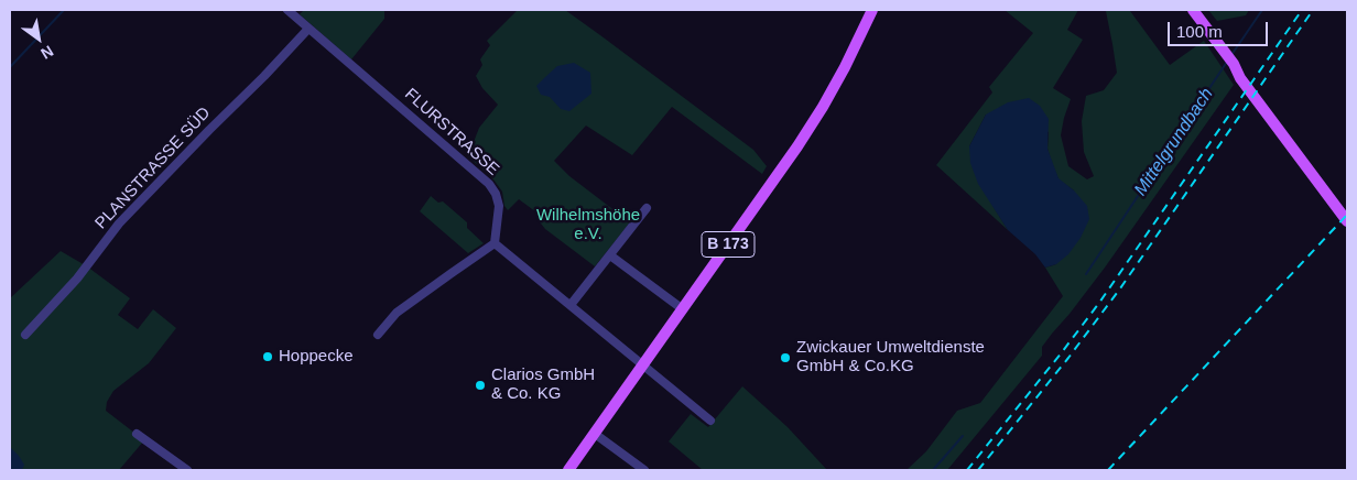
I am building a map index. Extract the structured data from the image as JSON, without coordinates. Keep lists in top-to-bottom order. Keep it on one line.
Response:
{"streets":{"main road":["B 173"],"street":["FLURSTRASSE","PLANSTRASSE SÜD"]},"crossings":[["FLURSTRASSE","PLANSTRASSE SÜD"]],"water":["Mittelgrundbach"],"parks":["Wilhelmshöhe e.V."],"places":["Hoppecke","Zwickauer Umweltdienste GmbH & Co.KG","Clarios GmbH & Co. KG"],"scale_bar":"100 m","north":"bottom right"}
